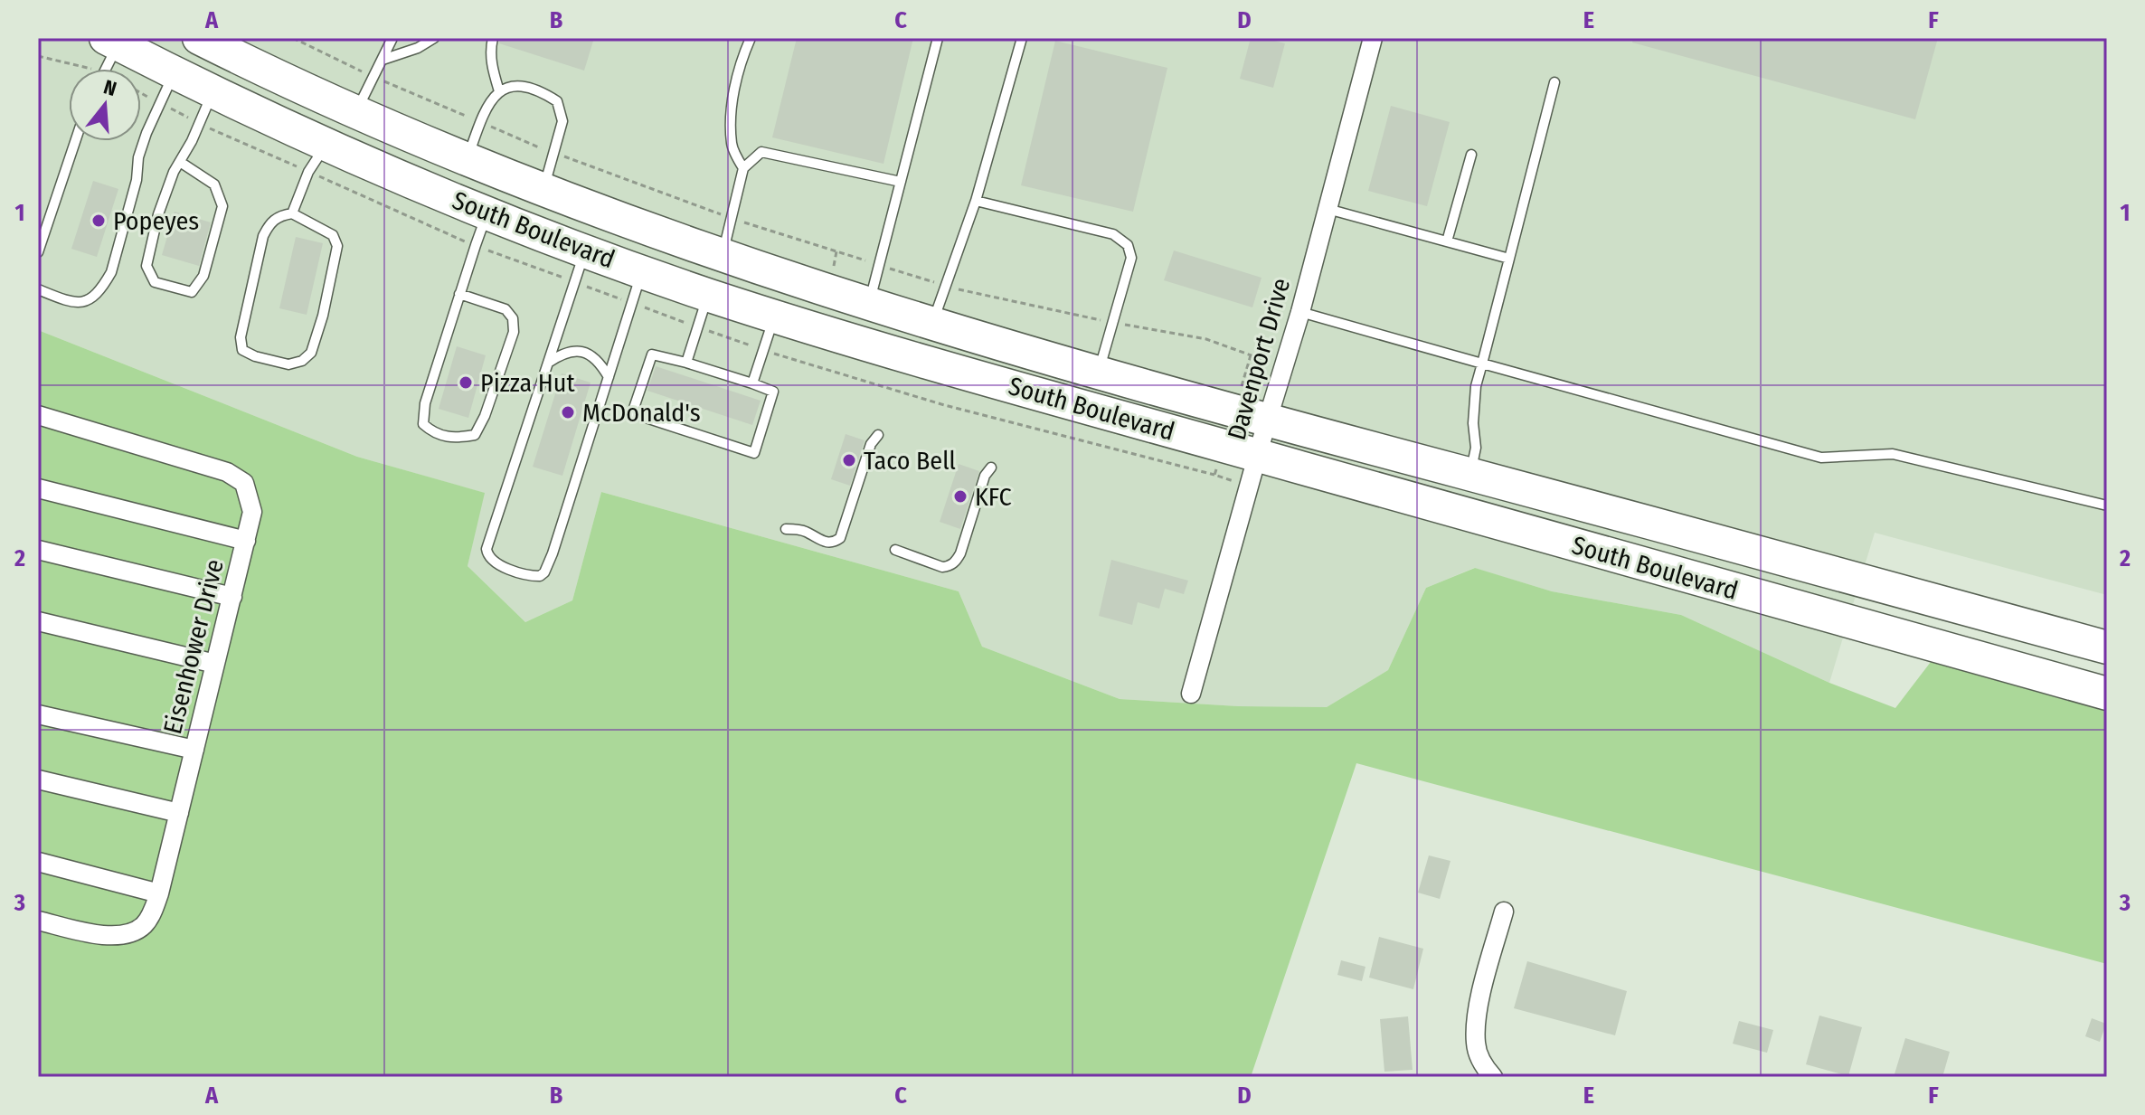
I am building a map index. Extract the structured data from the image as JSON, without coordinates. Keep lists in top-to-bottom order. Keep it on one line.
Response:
{"streets":{"highway":["South Boulevard"],"street":["Davenport Drive","Eisenhower Drive"]},"crossings":[["South Boulevard","Davenport Drive"]],"places":["Popeyes","Pizza Hut","McDonald's","Taco Bell","KFC"],"north":"top","grid":{"columns":["A","B","C","D","E","F"],"rows":["1","2","3"]}}
